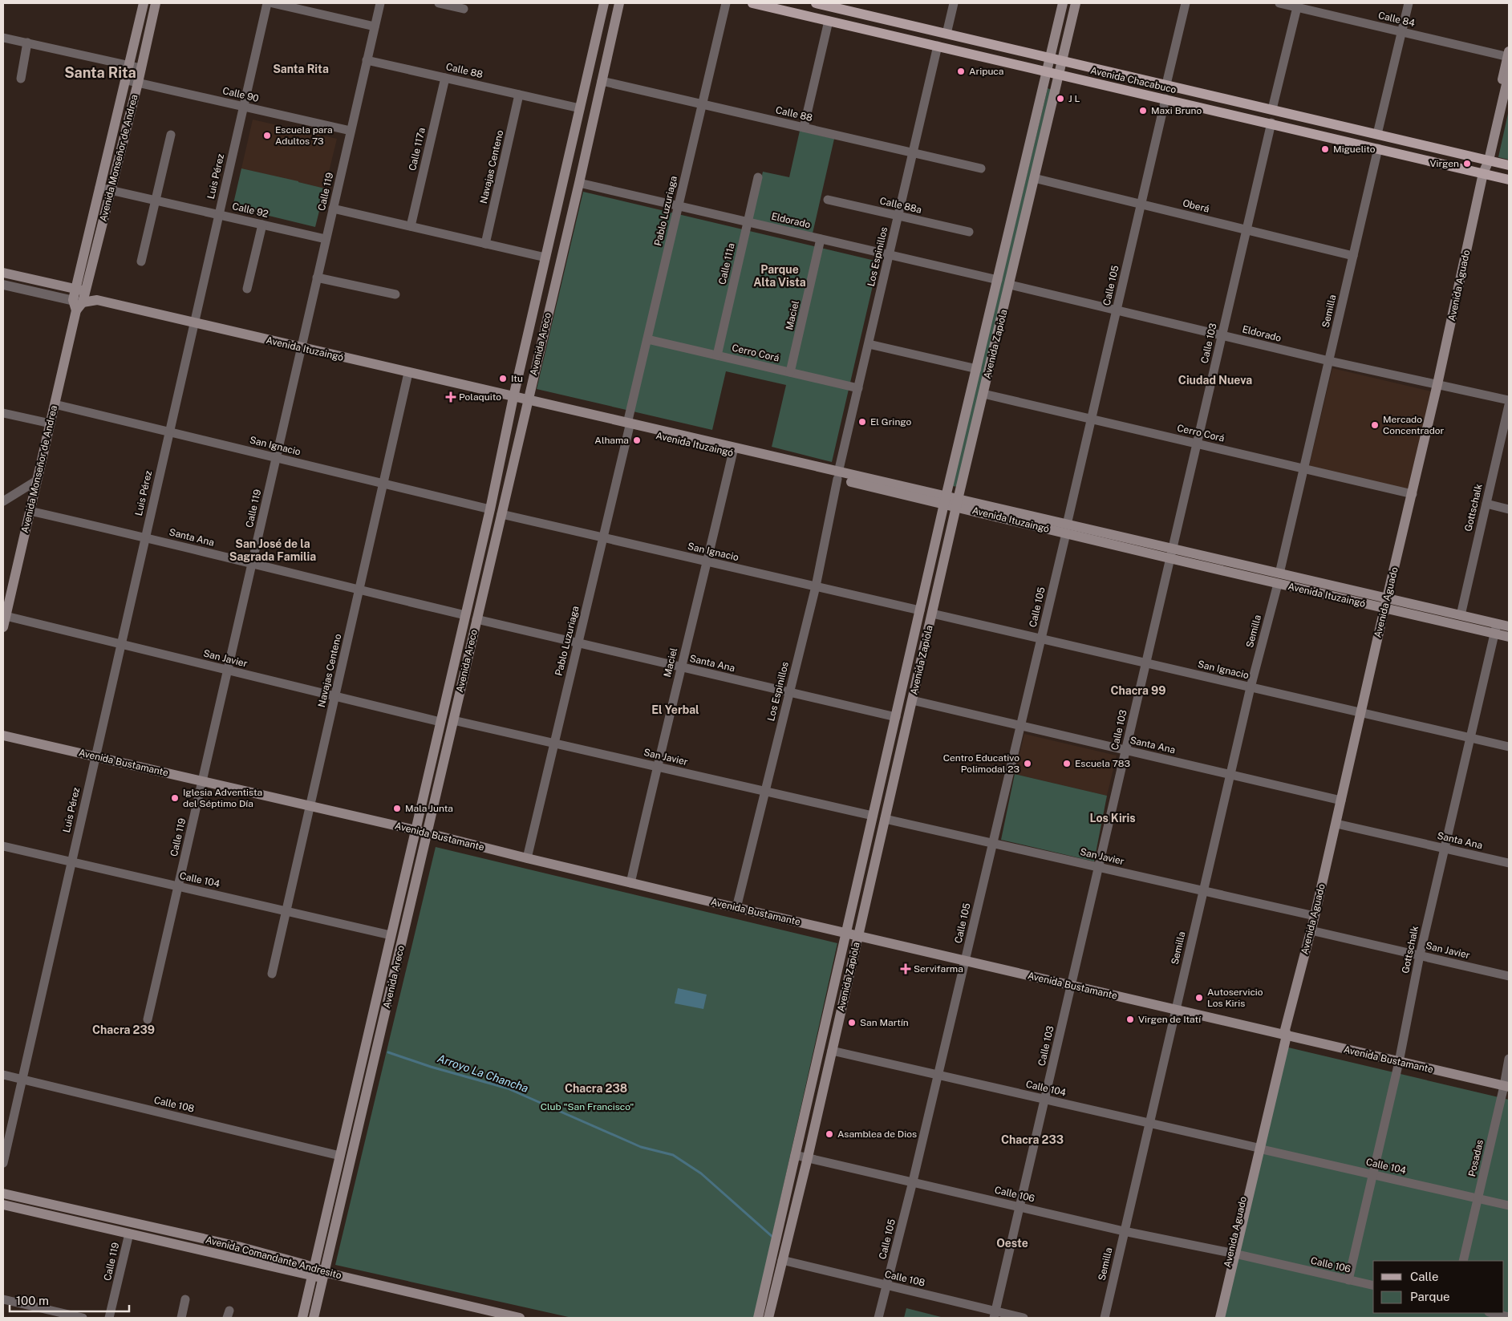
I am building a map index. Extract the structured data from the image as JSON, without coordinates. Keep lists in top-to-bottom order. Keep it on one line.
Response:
{"streets":{"main road":["Avenida Chacabuco","Avenida Monseñor de Andrea","Avenida Aguado","Avenida Areco","Avenida Zapiola","Avenida Ituzaingó","Avenida Bustamante","Avenida Comandante Andresito"],"street":["Calle 84","Calle 88","Calle 90","Calle 117a","Navajas Centeno","Luis Pérez","Calle 119","Calle 88a","Oberá","Calle 92","Pablo Luzuriaga","Eldorado","Los Espinillos","Calle 111a","Calle 105","Semilla","Maciel","Calle 103","Cerro Corá","San Ignacio","Gottschalk","Santa Ana","San Javier","Calle 104","Calle 108","Posadas","Calle 106"]},"crossings":[["Calle 84","Avenida Aguado"],["Calle 88","Calle 117a"],["Calle 88","Navajas Centeno"],["Calle 88","Calle 119"],["Calle 88","Pablo Luzuriaga"],["Calle 88","Los Espinillos"],["Calle 88","Avenida Areco"],["Avenida Chacabuco","Los Espinillos"],["Avenida Chacabuco","Calle 105"],["Avenida Chacabuco","Avenida Aguado"],["Avenida Chacabuco","Semilla"],["Avenida Chacabuco","Calle 103"],["Avenida Chacabuco","Avenida Zapiola"],["Calle 90","Avenida Monseñor de Andrea"],["Calle 90","Luis Pérez"],["Calle 90","Calle 119"],["Avenida Monseñor de Andrea","Calle 92"],["Avenida Monseñor de Andrea","Avenida Ituzaingó"],["Avenida Monseñor de Andrea","San Ignacio"],["Avenida Monseñor de Andrea","Santa Ana"],["Avenida Monseñor de Andrea","San Javier"],["Navajas Centeno","Avenida Ituzaingó"],["Navajas Centeno","San Ignacio"],["Navajas Centeno","Santa Ana"],["Navajas Centeno","San Javier"],["Navajas Centeno","Avenida Bustamante"],["Navajas Centeno","Calle 104"],["Luis Pérez","Calle 92"],["Luis Pérez","Avenida Ituzaingó"],["Luis Pérez","San Ignacio"],["Luis Pérez","Santa Ana"],["Luis Pérez","San Javier"],["Luis Pérez","Avenida Bustamante"],["Luis Pérez","Calle 104"],["Luis Pérez","Calle 108"],["Calle 119","Calle 92"],["Calle 119","Avenida Ituzaingó"],["Calle 119","San Ignacio"],["Calle 119","Santa Ana"],["Calle 119","San Javier"],["Calle 119","Avenida Bustamante"],["Calle 119","Calle 104"],["Calle 119","Avenida Comandante Andresito"],["Calle 88a","Los Espinillos"],["Oberá","Calle 105"],["Oberá","Semilla"],["Oberá","Calle 103"],["Oberá","Avenida Zapiola"],["Pablo Luzuriaga","Eldorado"],["Pablo Luzuriaga","Avenida Ituzaingó"],["Pablo Luzuriaga","Cerro Corá"],["Pablo Luzuriaga","San Ignacio"],["Pablo Luzuriaga","Santa Ana"],["Pablo Luzuriaga","San Javier"],["Pablo Luzuriaga","Avenida Bustamante"],["Eldorado","Los Espinillos"],["Eldorado","Calle 111a"],["Eldorado","Calle 105"],["Eldorado","Avenida Aguado"],["Eldorado","Semilla"],["Eldorado","Maciel"],["Eldorado","Calle 103"],["Eldorado","Avenida Areco"],["Eldorado","Avenida Zapiola"],["Los Espinillos","Avenida Ituzaingó"],["Los Espinillos","Cerro Corá"],["Los Espinillos","San Ignacio"],["Los Espinillos","Santa Ana"],["Los Espinillos","San Javier"],["Los Espinillos","Avenida Bustamante"],["Calle 111a","Cerro Corá"],["Calle 105","Avenida Ituzaingó"],["Calle 105","Cerro Corá"],["Calle 105","San Ignacio"],["Calle 105","Santa Ana"],["Calle 105","San Javier"],["Calle 105","Avenida Bustamante"],["Calle 105","Calle 104"],["Calle 105","Calle 108"],["Calle 105","Calle 106"],["Avenida Aguado","Avenida Ituzaingó"],["Avenida Aguado","Cerro Corá"],["Avenida Aguado","San Ignacio"],["Avenida Aguado","Santa Ana"],["Avenida Aguado","San Javier"],["Avenida Aguado","Avenida Bustamante"],["Avenida Aguado","Calle 104"],["Avenida Aguado","Calle 106"],["Semilla","Avenida Ituzaingó"],["Semilla","Cerro Corá"],["Semilla","San Ignacio"],["Semilla","Santa Ana"],["Semilla","San Javier"],["Semilla","Avenida Bustamante"],["Semilla","Calle 104"],["Semilla","Calle 106"],["Maciel","Avenida Ituzaingó"],["Maciel","Cerro Corá"],["Maciel","San Ignacio"],["Maciel","Santa Ana"],["Maciel","San Javier"],["Maciel","Avenida Bustamante"],["Calle 103","Avenida Ituzaingó"],["Calle 103","Cerro Corá"],["Calle 103","San Ignacio"],["Calle 103","Santa Ana"],["Calle 103","San Javier"],["Calle 103","Avenida Bustamante"],["Calle 103","Calle 104"],["Calle 103","Calle 108"],["Calle 103","Calle 106"],["Avenida Areco","Avenida Ituzaingó"],["Avenida Areco","San Ignacio"],["Avenida Areco","Santa Ana"],["Avenida Areco","San Javier"],["Avenida Areco","Avenida Bustamante"],["Avenida Areco","Calle 104"],["Avenida Areco","Calle 108"],["Avenida Areco","Avenida Comandante Andresito"],["Avenida Zapiola","Avenida Ituzaingó"],["Avenida Zapiola","Cerro Corá"],["Avenida Zapiola","San Ignacio"],["Avenida Zapiola","Santa Ana"],["Avenida Zapiola","San Javier"],["Avenida Zapiola","Avenida Bustamante"],["Avenida Zapiola","Calle 104"],["Avenida Zapiola","Calle 108"],["Avenida Zapiola","Calle 106"],["Avenida Ituzaingó","Gottschalk"],["San Ignacio","Gottschalk"],["Gottschalk","Santa Ana"],["Gottschalk","San Javier"],["Gottschalk","Avenida Bustamante"],["Gottschalk","Calle 104"],["Gottschalk","Calle 106"],["Avenida Bustamante","Posadas"],["Calle 104","Posadas"]],"districts":["Santa Rita","Santa Rita","Parque Alta Vista","Ciudad Nueva","San José de la Sagrada Familia","Chacra 99","El Yerbal","Los Kiris","Chacra 239","Chacra 238","Chacra 233","Oeste"],"water":["Arroyo La Chancha"],"parks":["Club \"San Francisco\""],"places":{"other":["Aripuca","J L","Maxi Bruno","Escuela para Adultos 73","Miguelito","Virgen","Itu","El Gringo","Mercado Concentrador","Alhama","Centro Educativo Polimodal 23","Escuela 783","Iglesia Adventista del Séptimo Día","Mala Junta","Autoservicio Los Kiris","Virgen de Itatí","San Martín","Asamblea de Dios"],"health":["Polaquito","Servifarma"]},"legend":["Calle","Parque"],"scale_bar":"100 m"}
